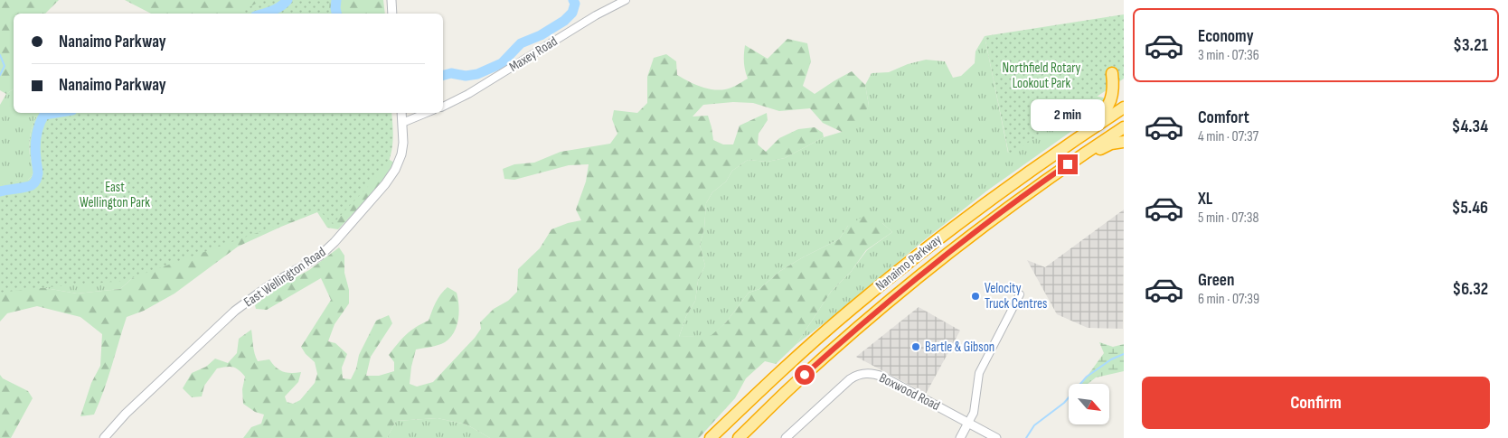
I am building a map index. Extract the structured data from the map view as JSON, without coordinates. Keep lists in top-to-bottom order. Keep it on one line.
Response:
{"streets":{"highway":["Nanaimo Parkway"],"street":["Maxey Road","East Wellington Road","Boxwood Road"]},"parks":["Northfield Rotary Lookout Park","East Wellington Park"],"places":["Velocity Truck Centres","Bartle & Gibson"],"north":"bottom right","page":{"list":[{"name":"Economy","note":"3 min · 07:36","value":"$3.21"},{"name":"Comfort","note":"4 min · 07:37","value":"$4.34"},{"name":"XL","note":"5 min · 07:38","value":"$5.46"},{"name":"Green","note":"6 min · 07:39","value":"$6.32"}],"banner":["Nanaimo Parkway","Nanaimo Parkway"],"bubble":"2 min","buttons":"Confirm"}}
